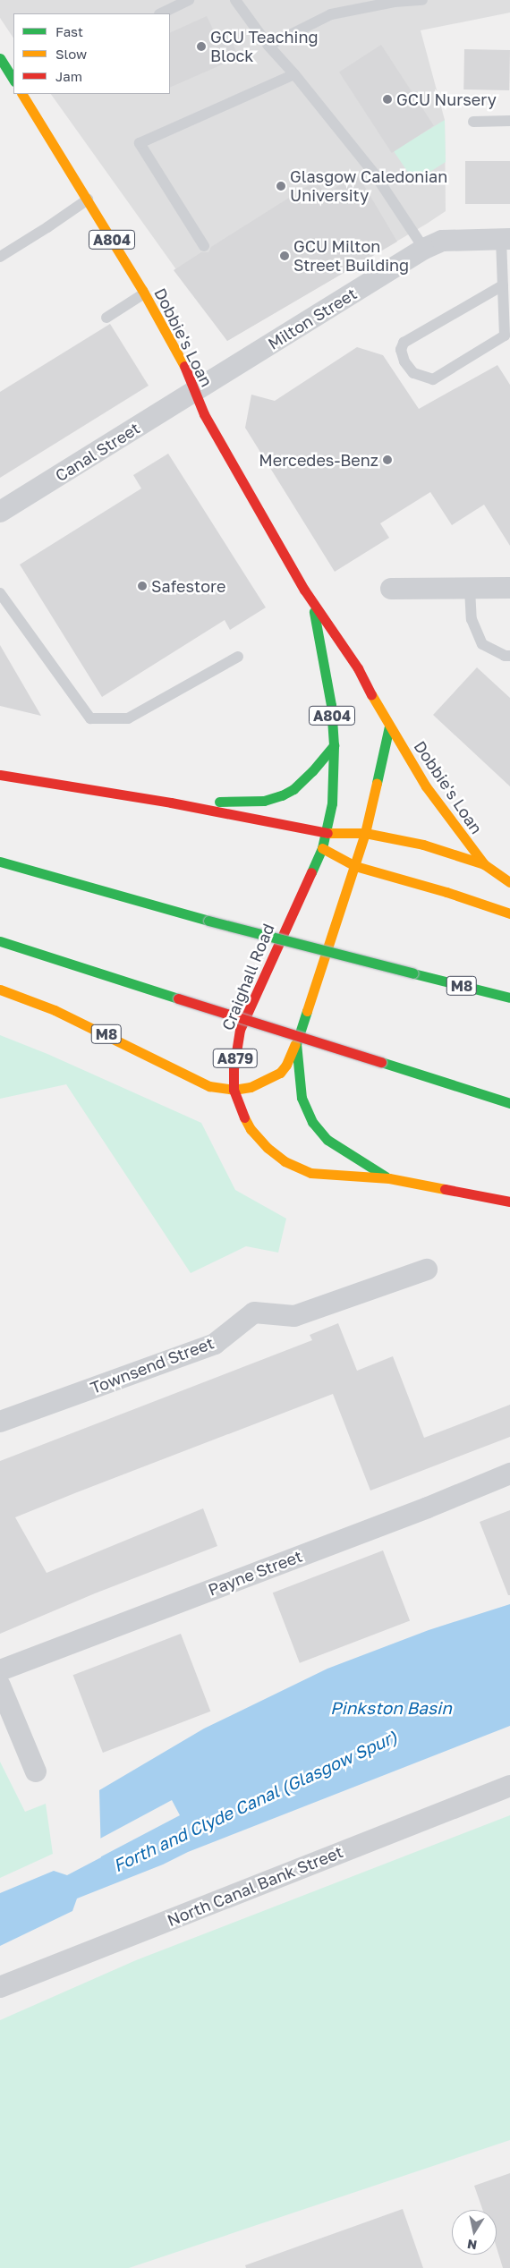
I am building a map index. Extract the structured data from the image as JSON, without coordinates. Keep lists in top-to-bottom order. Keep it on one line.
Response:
{"streets":{"main road":["A804","Dobbie's Loan","Craighall Road","M8","A879"],"street":["Milton Street","Canal Street","Townsend Street","Payne Street","North Canal Bank Street"]},"crossings":[["Milton Street","Dobbie's Loan"],["Milton Street","Canal Street"],["Dobbie's Loan","Canal Street"],["Dobbie's Loan","Craighall Road"],["Dobbie's Loan","A879"],["Craighall Road","M8"],["Craighall Road","A879"]],"water":["Pinkston Basin","Forth and Clyde Canal (Glasgow Spur)"],"places":["GCU Teaching Block","GCU Nursery","Glasgow Caledonian University","GCU Milton Street Building","Mercedes-Benz","Safestore"],"legend":["Fast","Slow","Jam"],"north":"bottom"}
